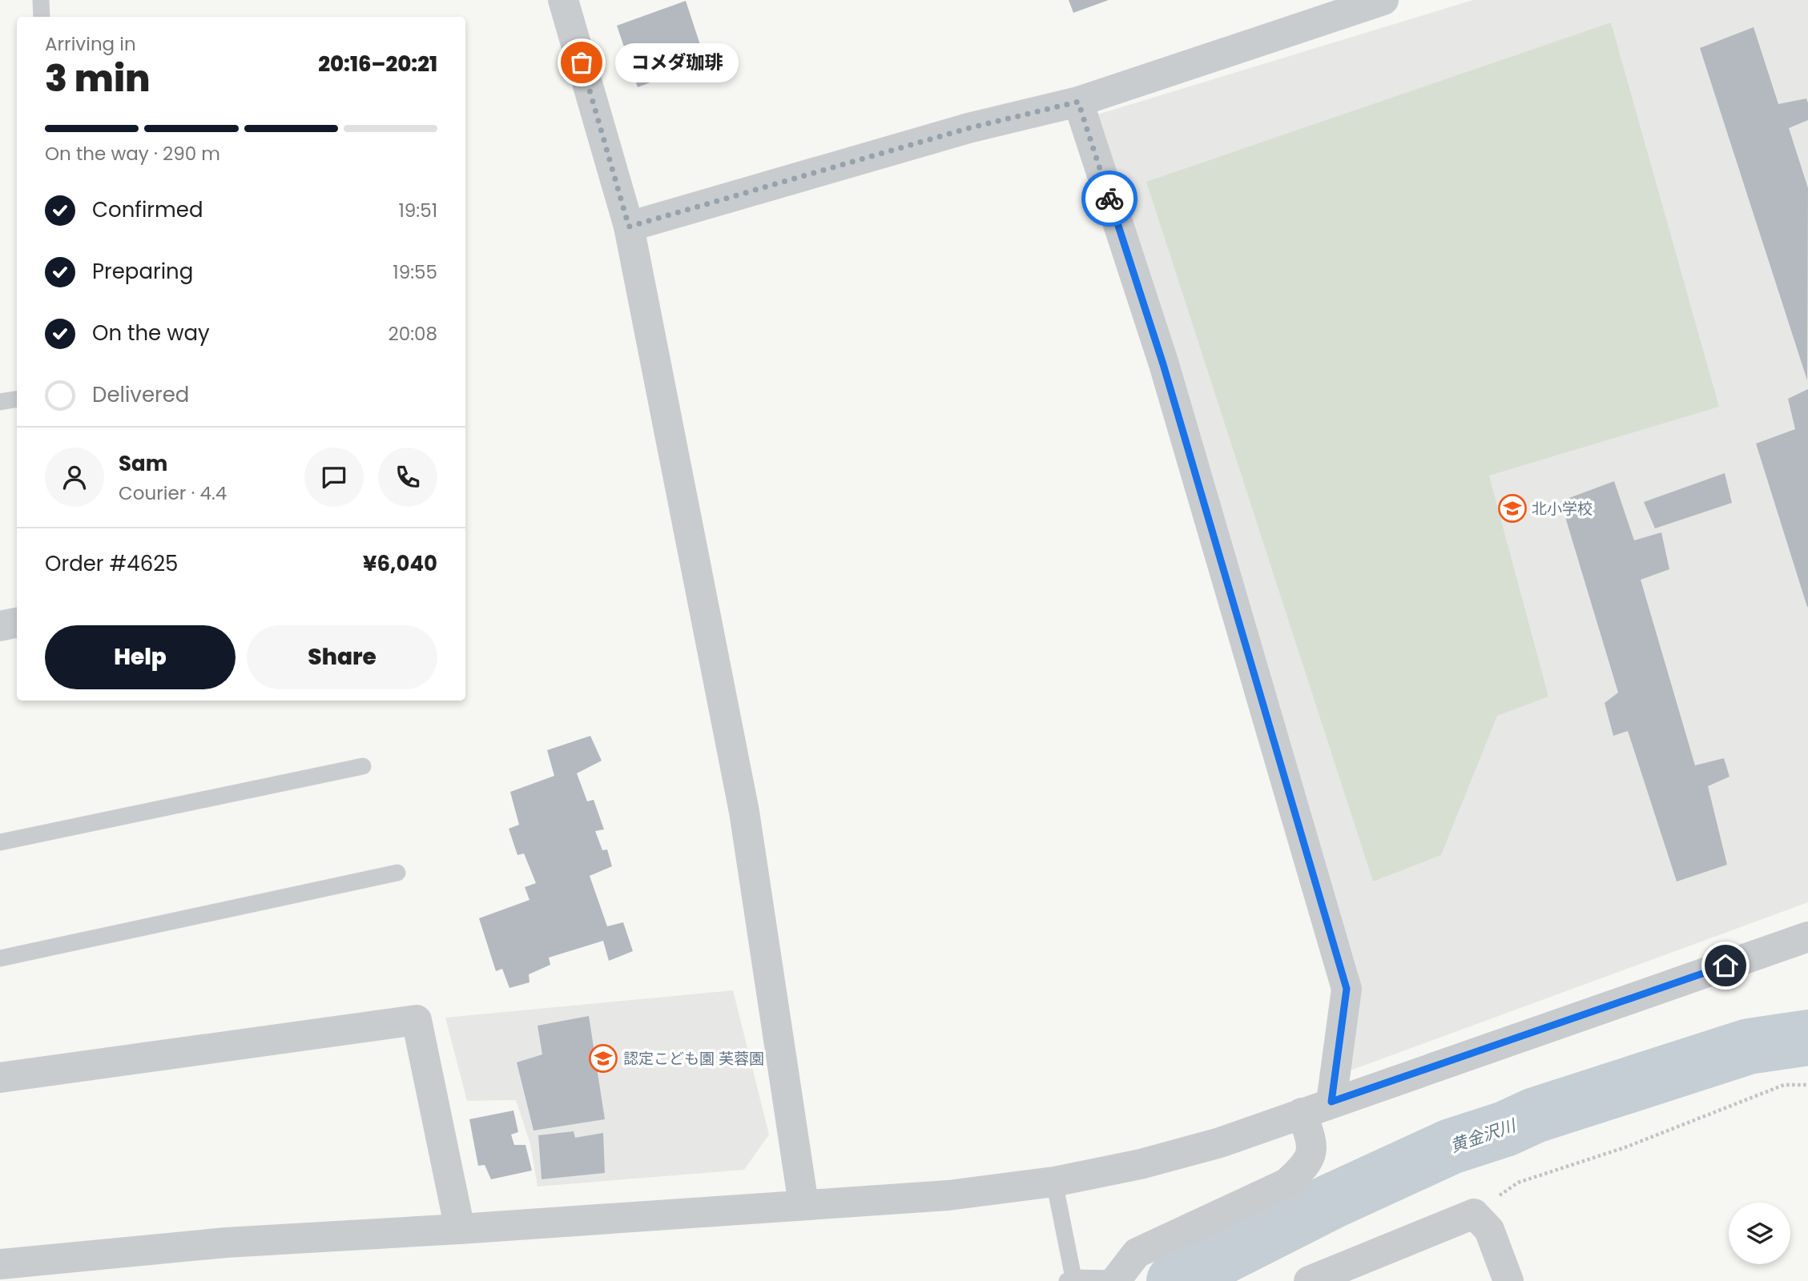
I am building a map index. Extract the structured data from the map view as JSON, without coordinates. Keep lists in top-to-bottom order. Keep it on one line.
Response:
{"water":["黄金沢川"],"places":{"other":["コメダ珈琲"],"school or university":["北小学校","認定こども園 芙蓉園"]},"page":{"heading":["3 min","Arriving in","20:16–20:21"],"panel":["Sam","Courier · 4.4","Order #4625","¥6,040"],"bubble":"コメダ珈琲","bar":"On the way · 290 m","list":[["Confirmed","19:51"],["Preparing","19:55"],["On the way","20:08"],"Delivered"],"buttons":["Help","Share"]}}
